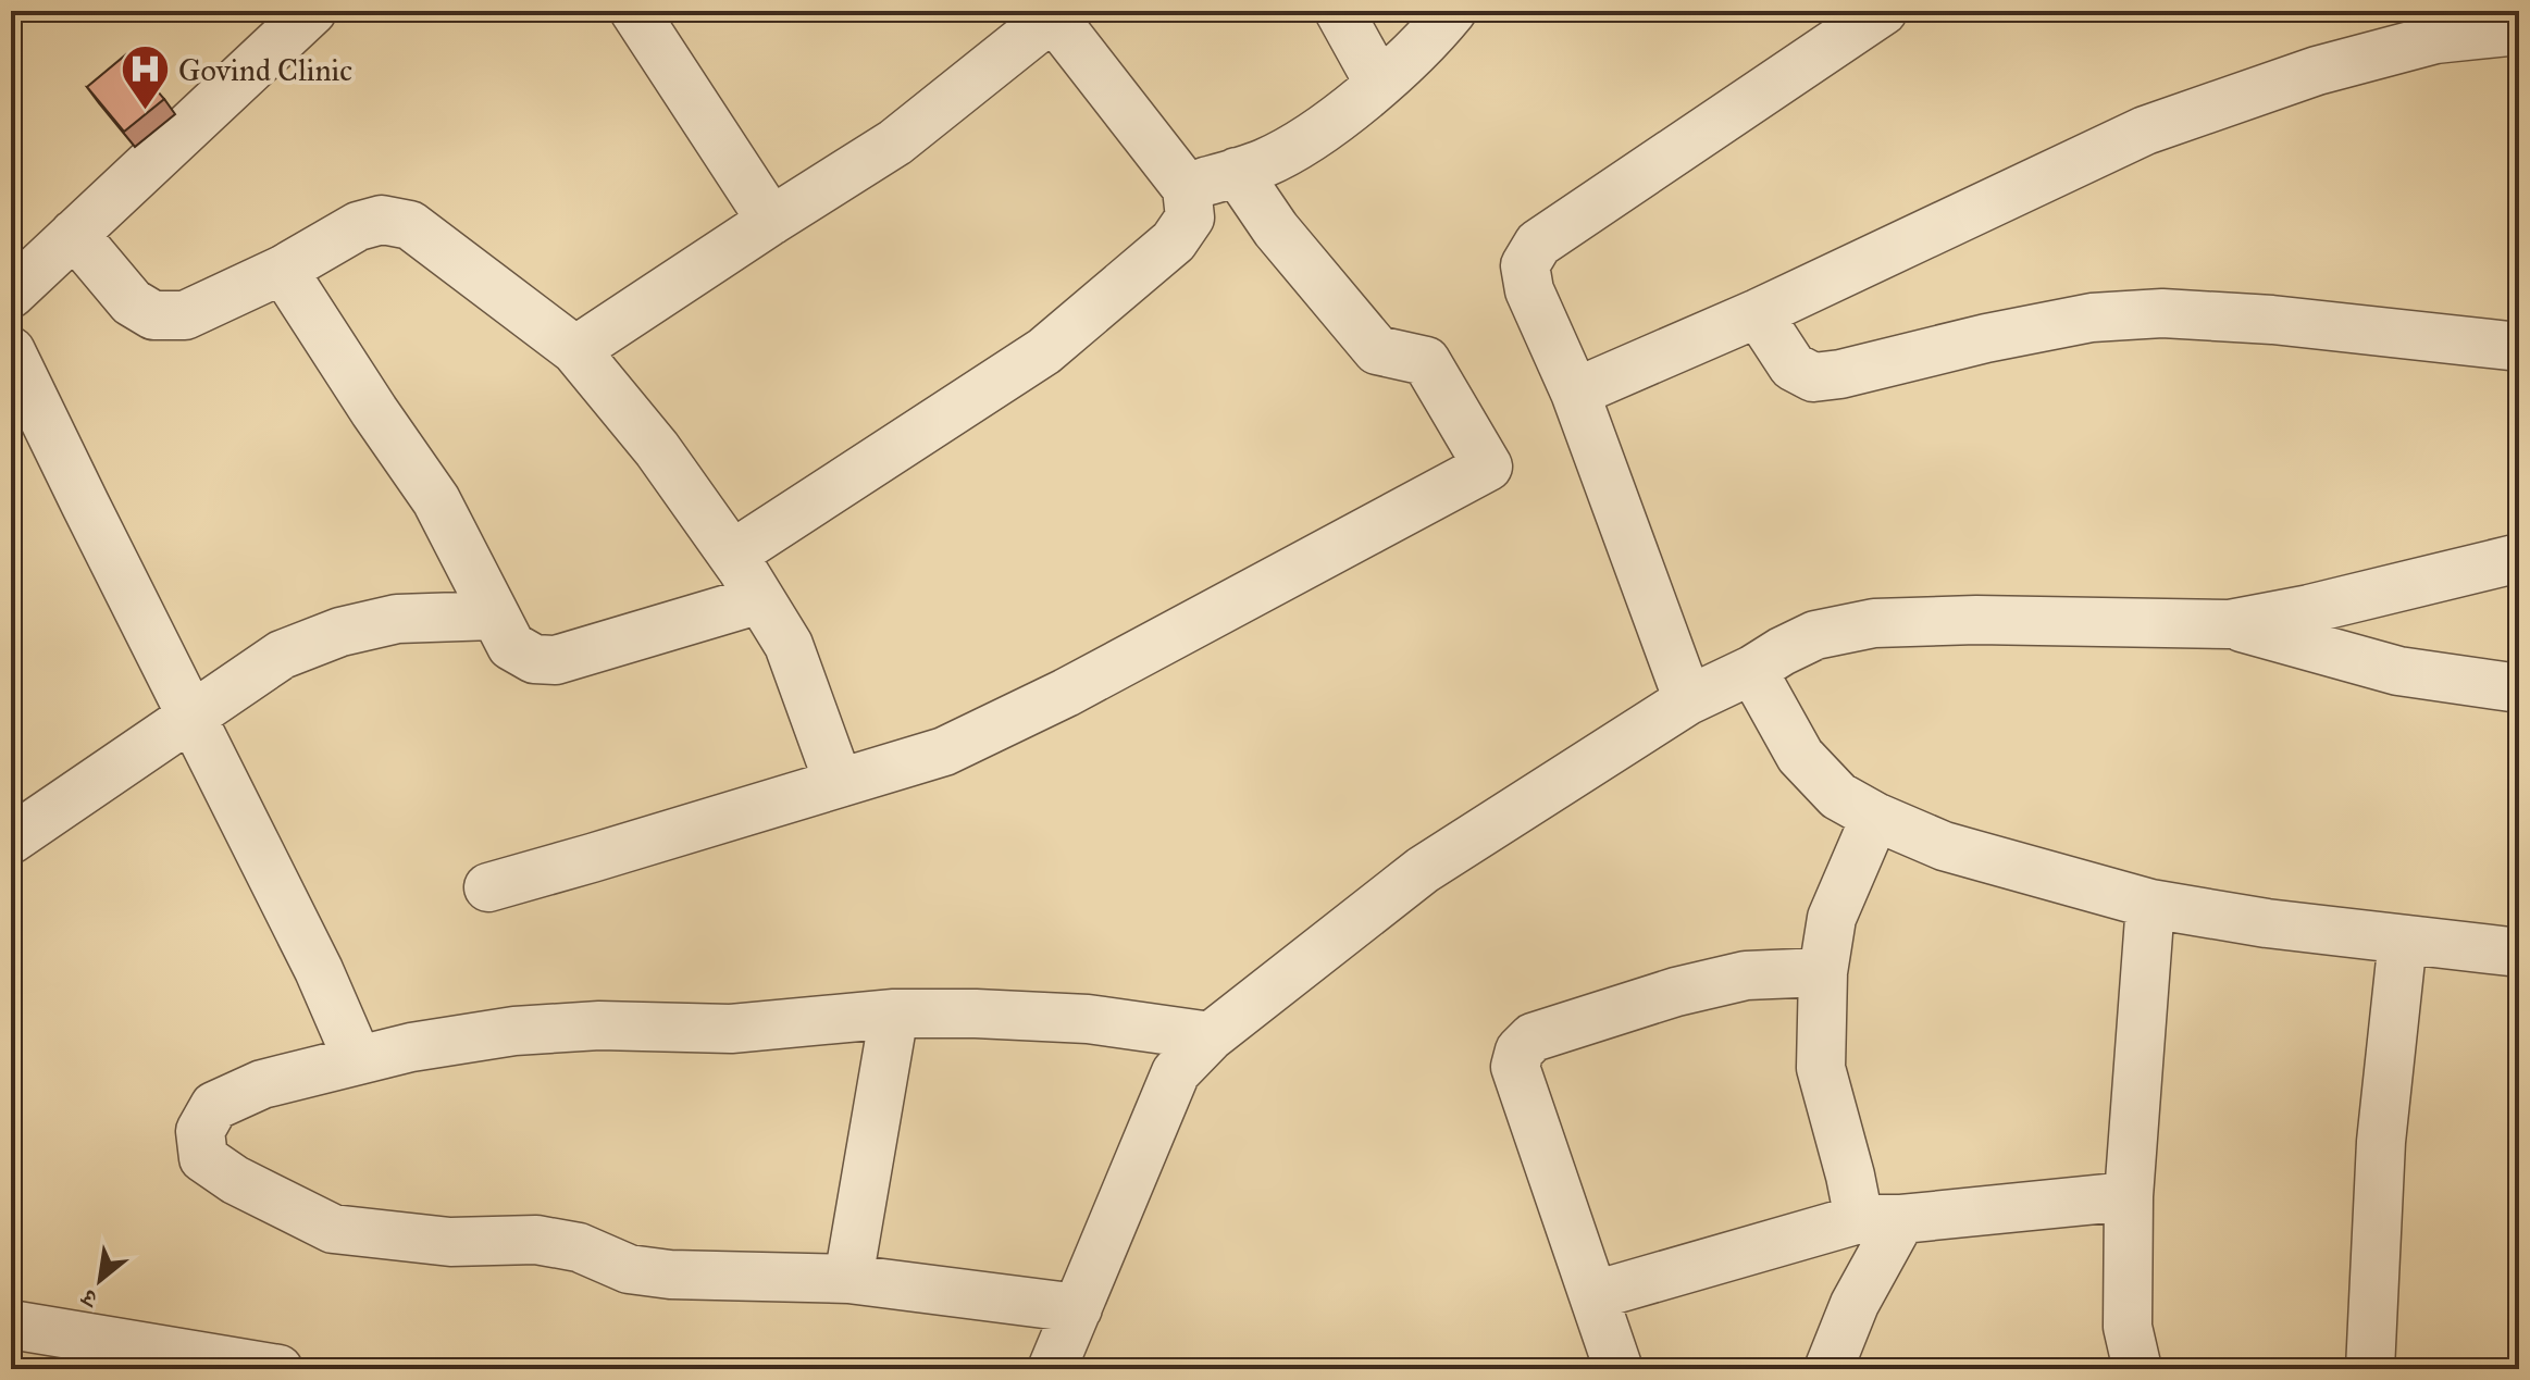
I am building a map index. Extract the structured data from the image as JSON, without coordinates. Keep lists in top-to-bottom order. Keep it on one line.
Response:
{"places":{"hospital":["Govind Clinic"]},"north":"bottom left"}
